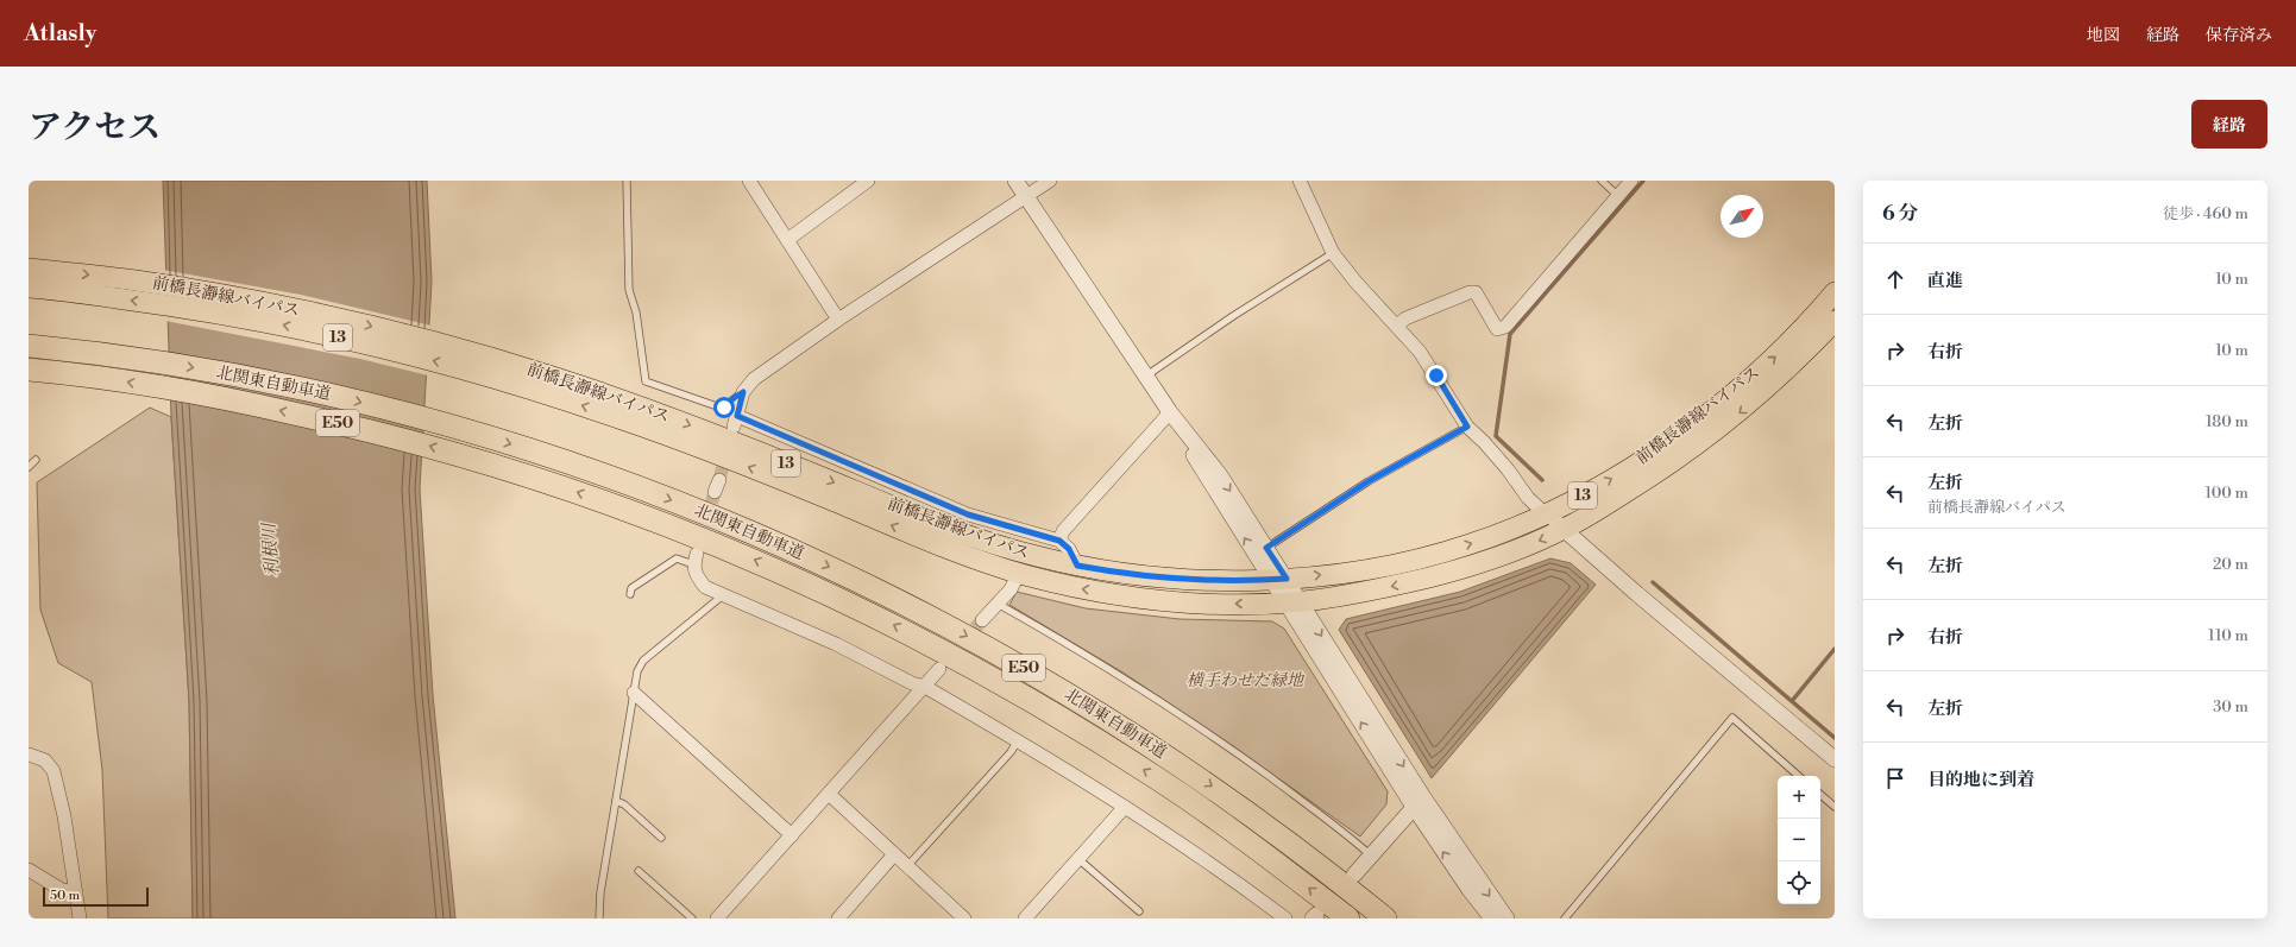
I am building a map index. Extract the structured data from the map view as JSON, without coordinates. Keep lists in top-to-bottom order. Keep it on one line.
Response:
{"streets":{"highway":["北関東自動車道","E50"],"main road":["前橋長瀞線バイパス","13"]},"water":["利根川"],"parks":["横手わせだ緑地"],"scale_bar":"50 m","north":"top right","page":{"header":"Atlasly","nav":["地図","経路","保存済み"],"title":"アクセス","buttons":"経路","heading":["6 分","徒歩 · 460 m"],"list":[["直進","10 m"],["右折","10 m"],["左折","180 m"],["左折","前橋長瀞線バイパス","100 m"],["左折","20 m"],["右折","110 m"],["左折","30 m"],"目的地に到着"],"map_buttons":["+","−"],"scale":"50 m"}}
